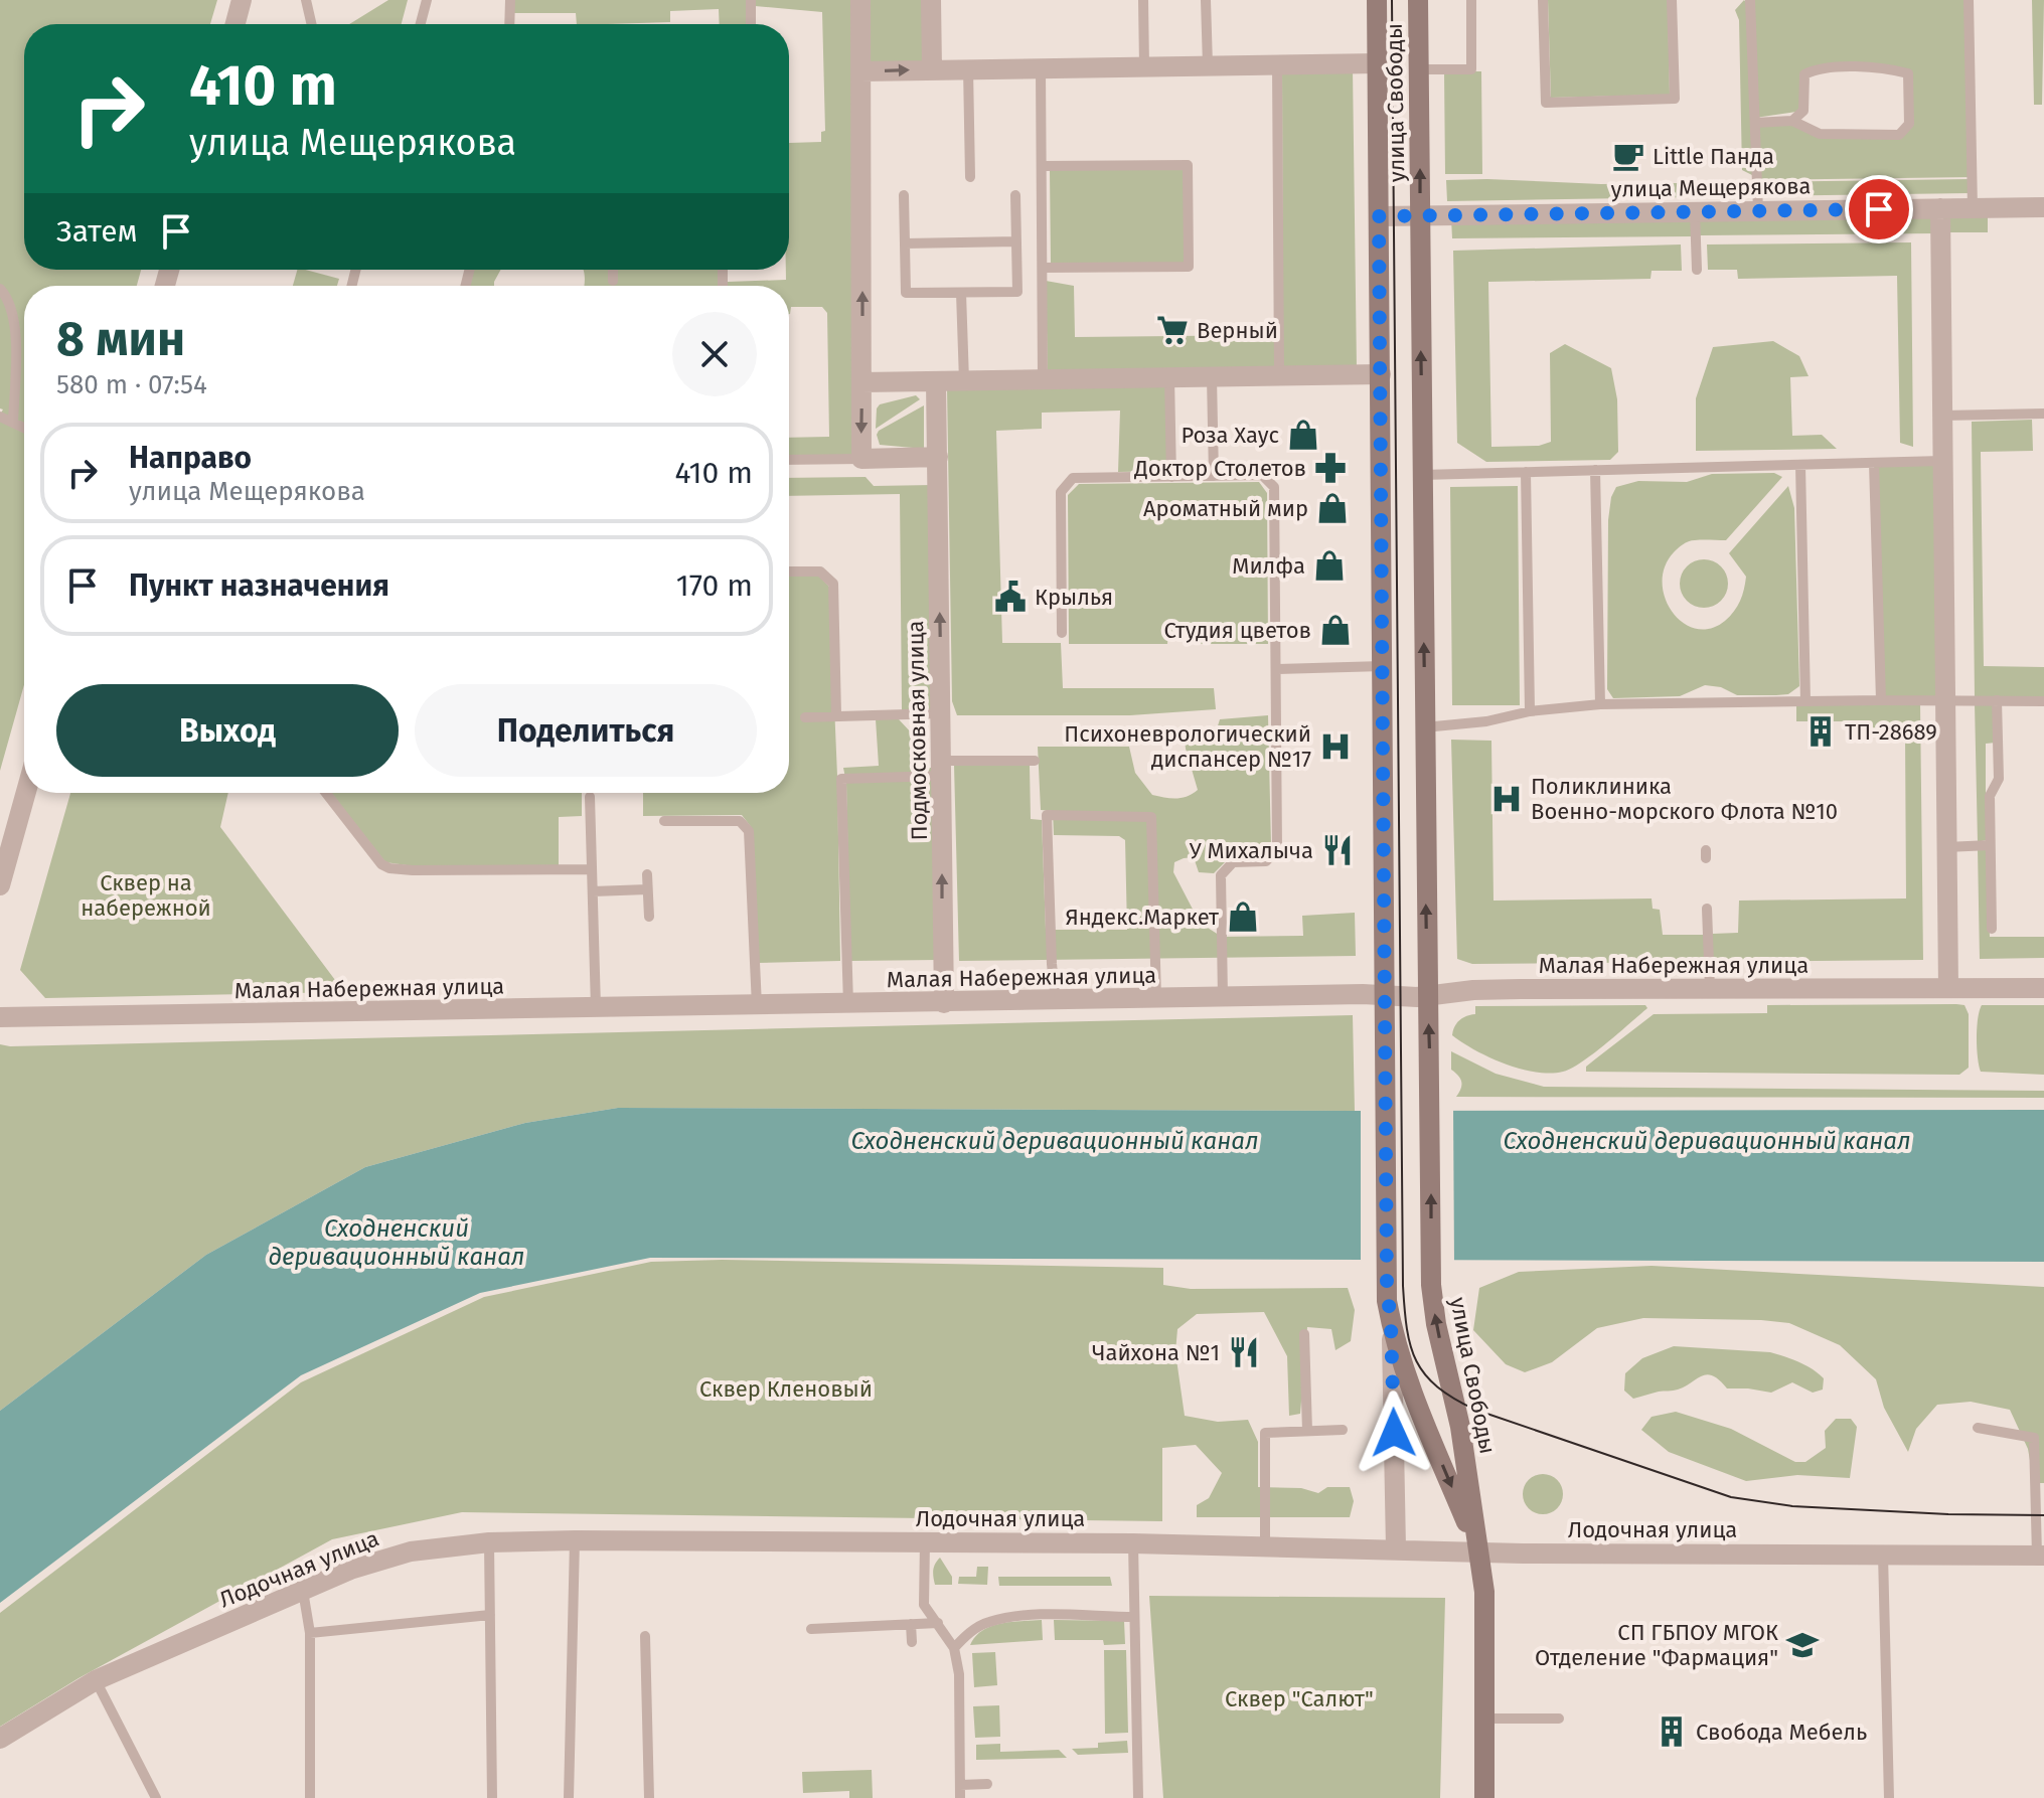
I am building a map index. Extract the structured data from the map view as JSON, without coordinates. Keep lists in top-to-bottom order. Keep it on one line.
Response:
{"streets":{"main road":["улица Свободы"],"street":["улица Мещерякова","Подмосковная улица","Малая Набережная улица","Лодочная улица"]},"crossings":[["улица Свободы","улица Мещерякова"],["улица Свободы","Малая Набережная улица"],["улица Свободы","Лодочная улица"],["Подмосковная улица","Малая Набережная улица"]],"one_way":["Подмосковная улица"],"water":["Сходненский деривационный канал"],"parks":["Сквер на набережной","Сквер Кленовый","Сквер \"Салют\""],"places":{"cafe":["Little Панда"],"supermarket":["Верный"],"shop":["Роза Хаус","Ароматный мир","Милфа","Студия цветов","Яндекс.Маркет"],"pharmacy":["Доктор Столетов"],"public building":["Крылья"],"building":["ТП-28689","Свобода Мебель"],"hospital":["Психоневрологический диспансер №17","Поликлиника Военно-морского Флота №10"],"restaurant":["У Михалыча","Чайхона №1"],"school or university":["СП ГБПОУ МГОК Отделение \"Фармация\""]},"page":{"turn":["410 m","улица Мещерякова"],"then":"Затем","heading":["8 мин","580 m · 07:54"],"list":[{"name":"Направо","note":"улица Мещерякова","value":"410 m"},{"name":"Пункт назначения","value":"170 m"}],"buttons":["Выход","Поделиться"]}}
